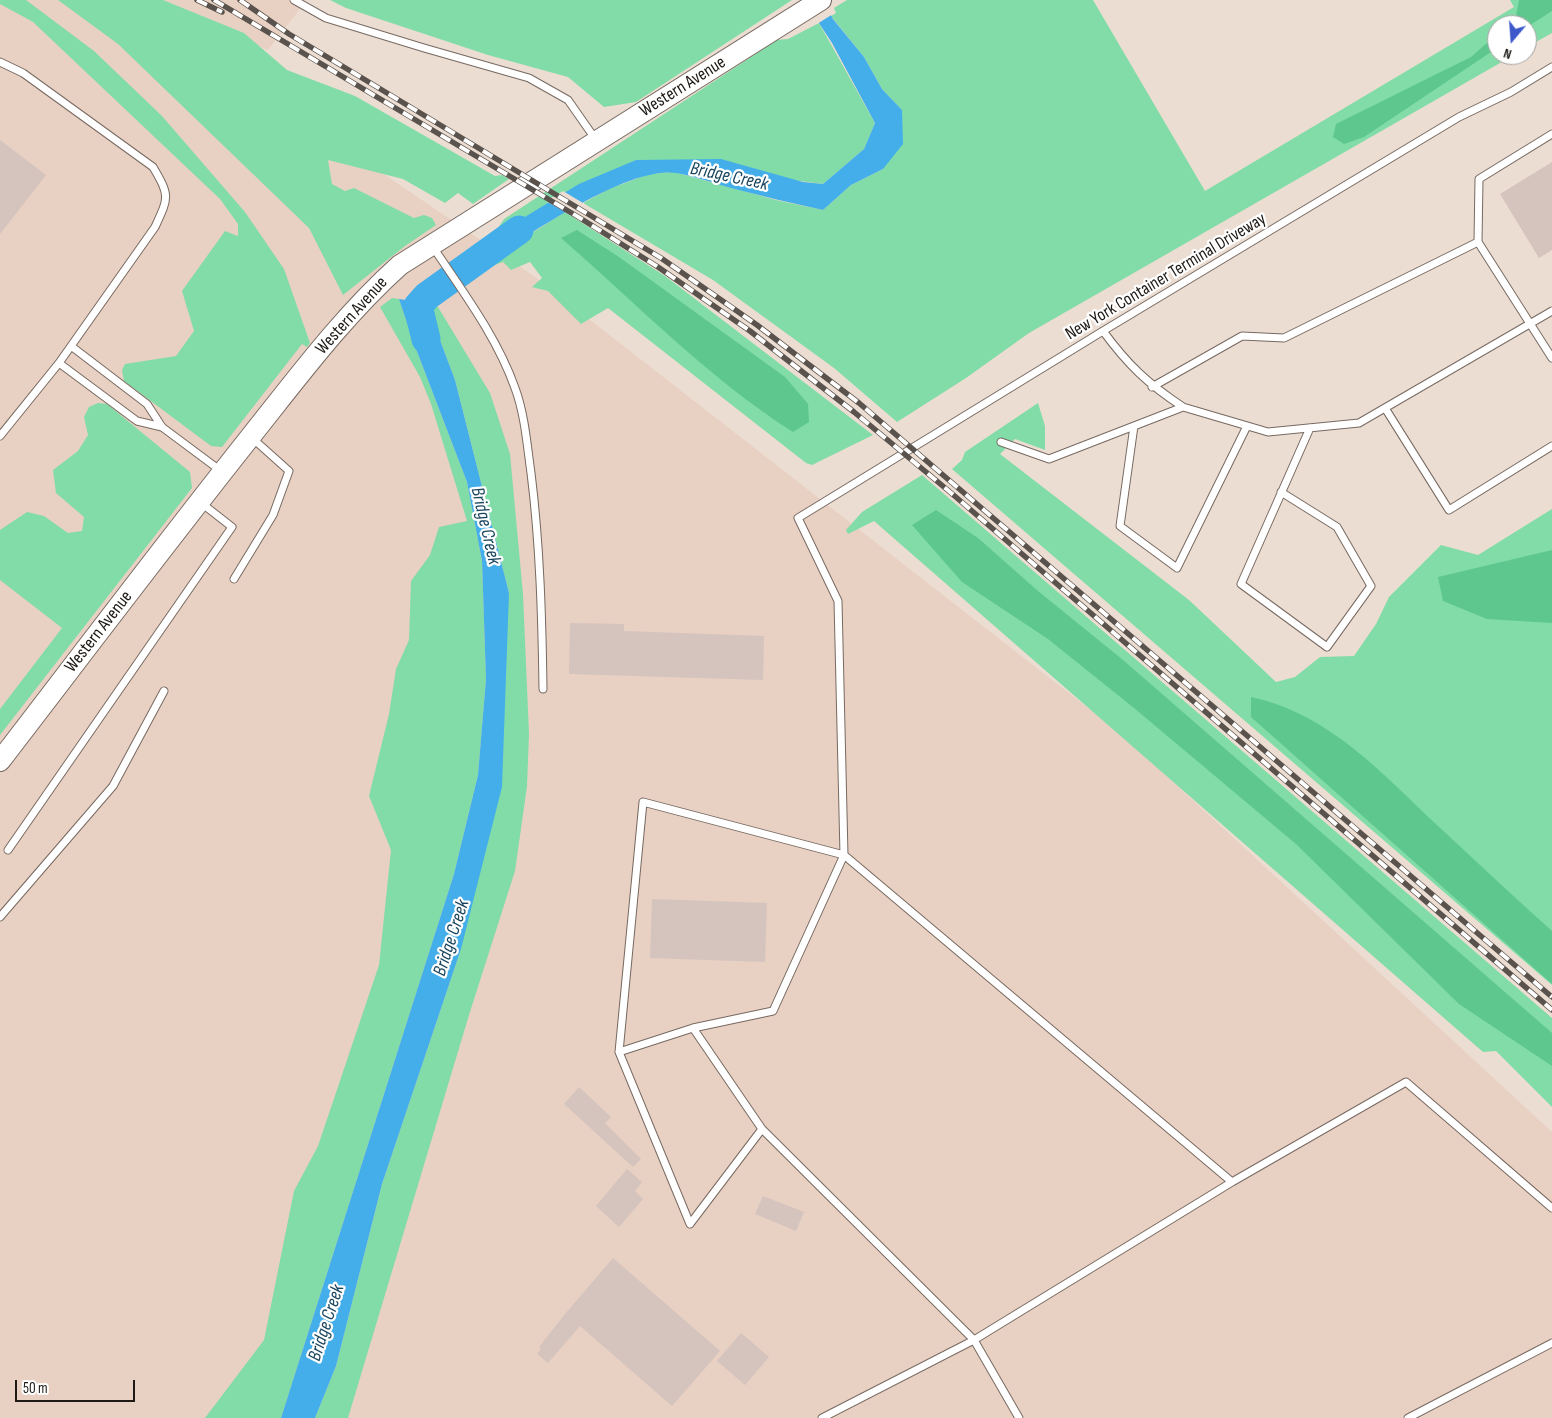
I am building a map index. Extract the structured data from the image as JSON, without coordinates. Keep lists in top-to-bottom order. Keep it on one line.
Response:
{"streets":{"street":["Western Avenue"],"lane":["New York Container Terminal Driveway"]},"water":["Bridge Creek"],"scale_bar":"50 m","north":"bottom"}
